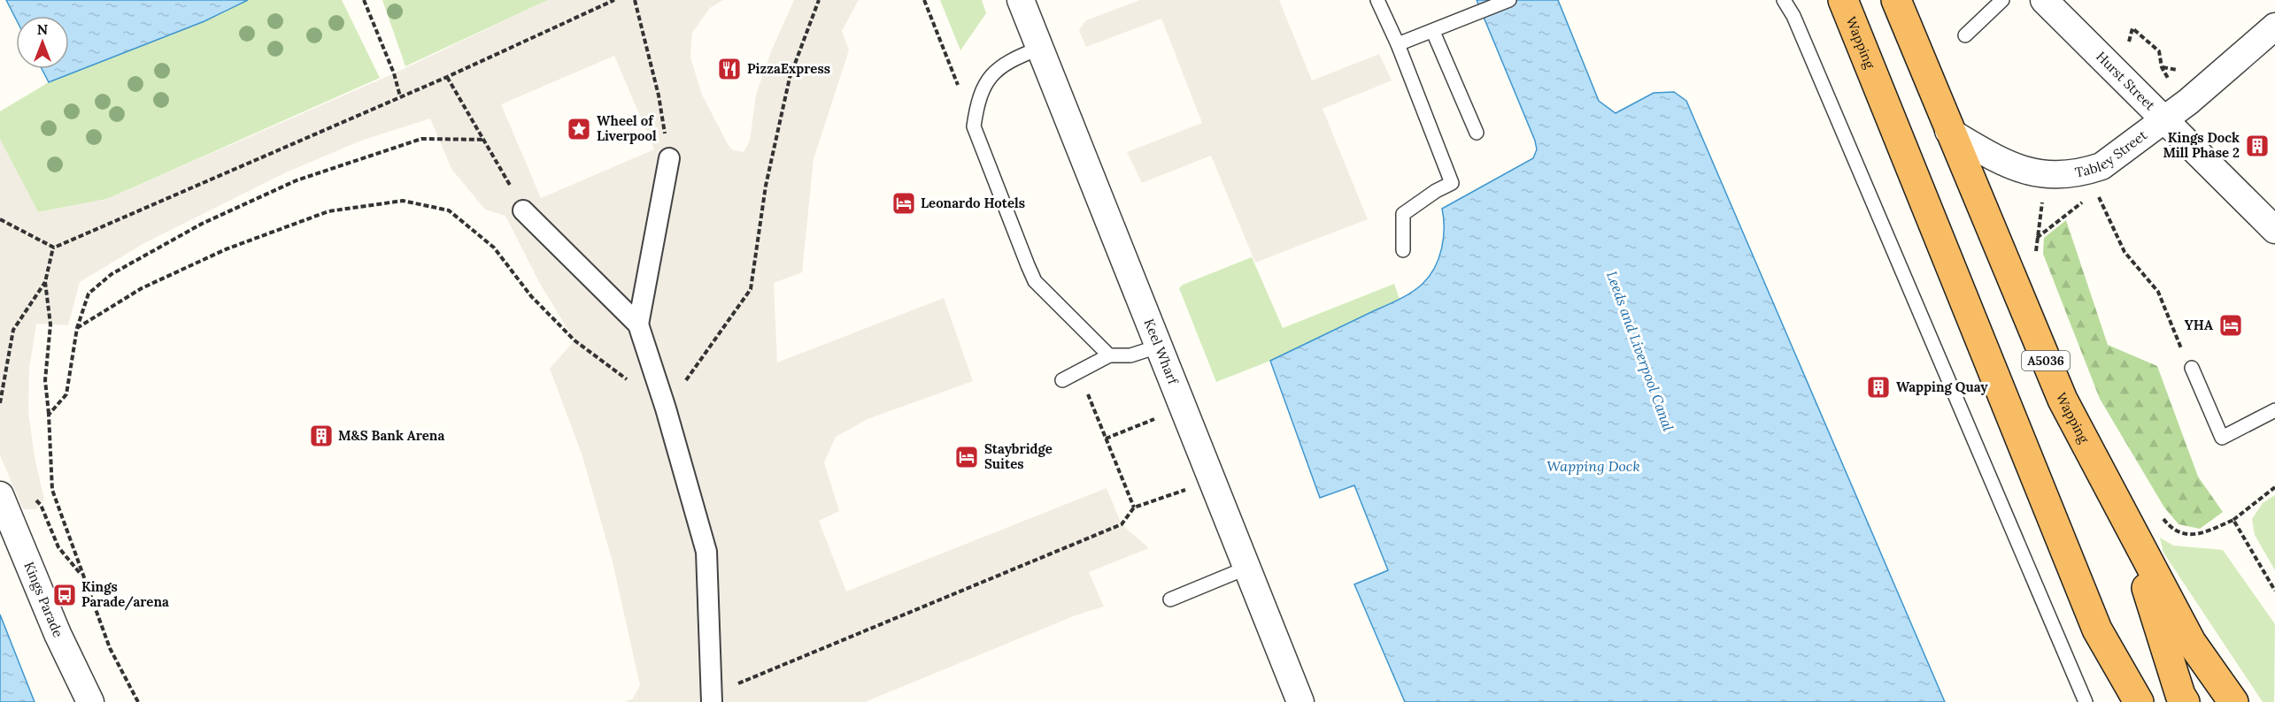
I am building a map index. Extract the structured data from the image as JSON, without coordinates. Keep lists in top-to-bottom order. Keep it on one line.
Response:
{"streets":{"highway":["Wapping","A5036"],"street":["Hurst Street","Tabley Street","Keel Wharf","Kings Parade"]},"crossings":[["Wapping","Tabley Street"],["Hurst Street","Tabley Street"]],"water":["Leeds and Liverpool Canal","Wapping Dock"],"places":{"restaurant":["PizzaExpress"],"place":["Wheel of Liverpool"],"building":["Kings Dock Mill Phase 2","Wapping Quay","M&S Bank Arena"],"hotel":["Leonardo Hotels","YHA","Staybridge Suites"],"bus stop":["Kings Parade/arena"]},"north":"top"}
